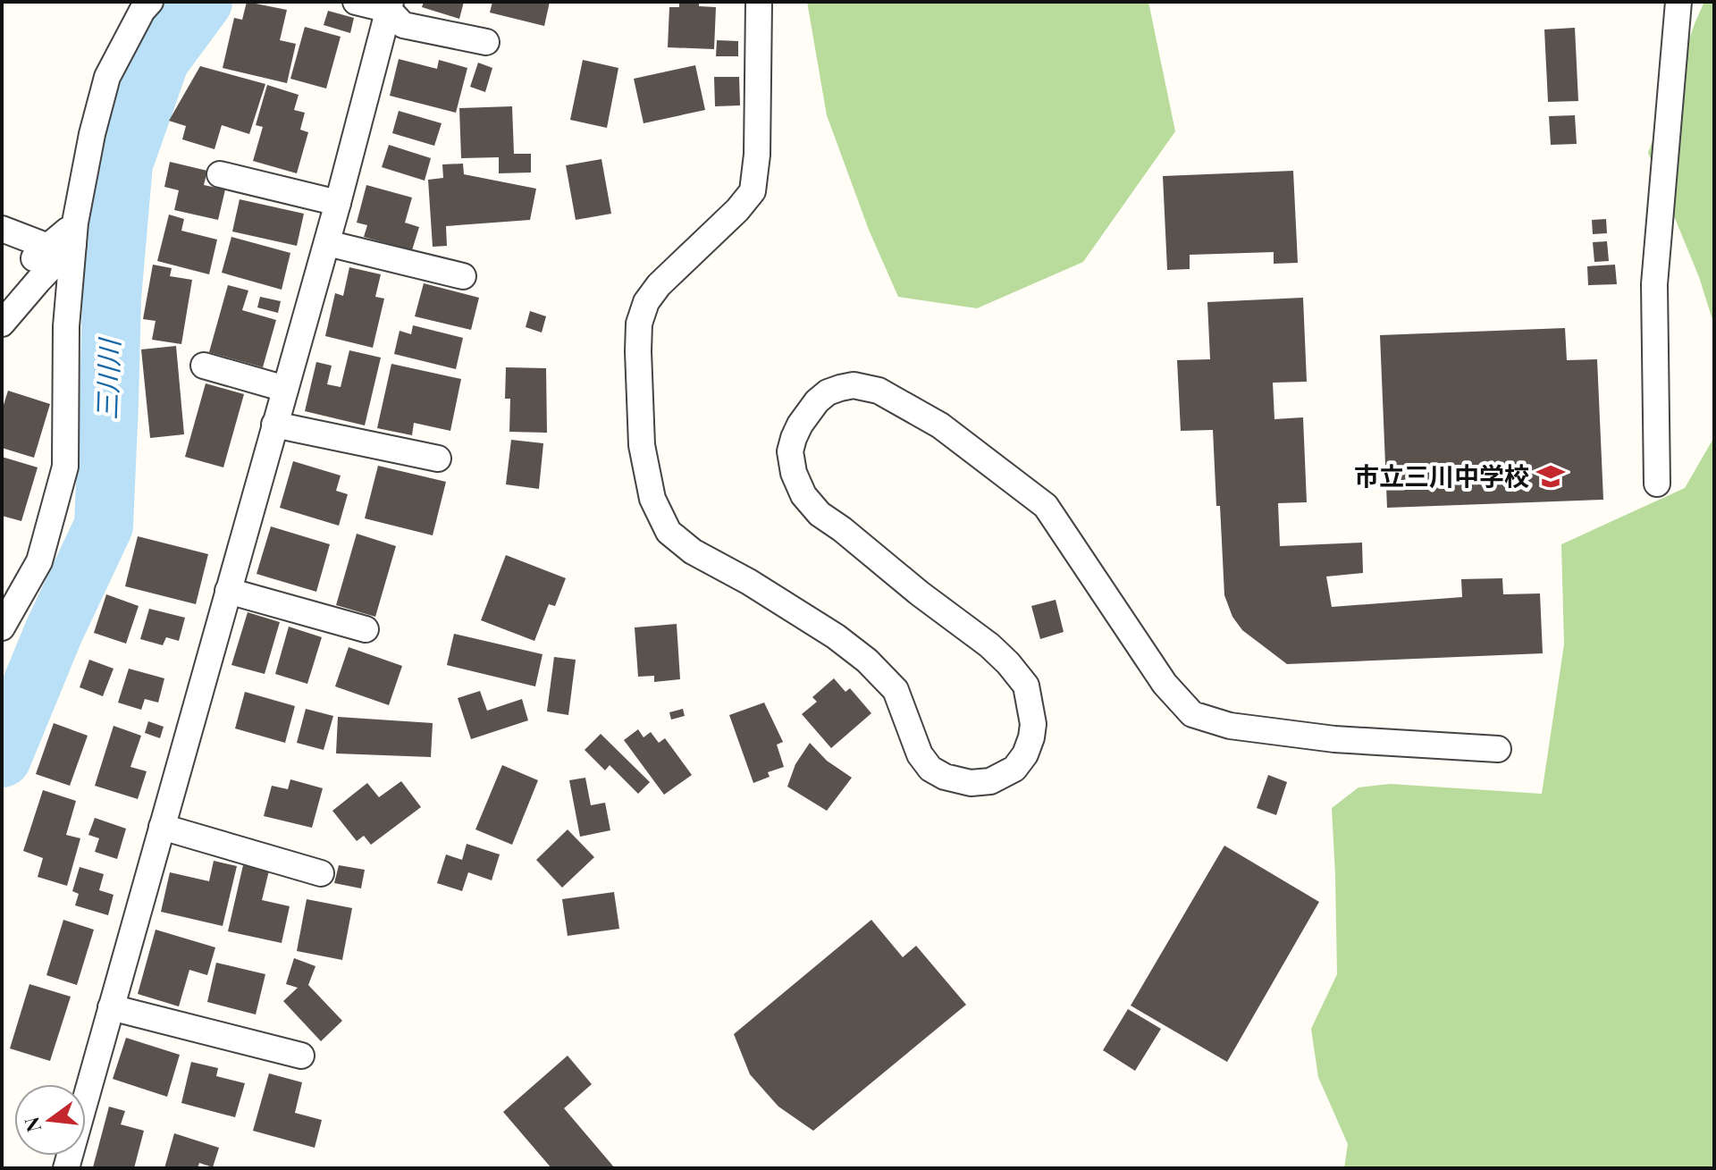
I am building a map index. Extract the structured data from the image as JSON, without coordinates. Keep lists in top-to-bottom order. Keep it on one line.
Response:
{"water":["三川川"],"places":{"school or university":["市立三川中学校"]},"north":"left"}
